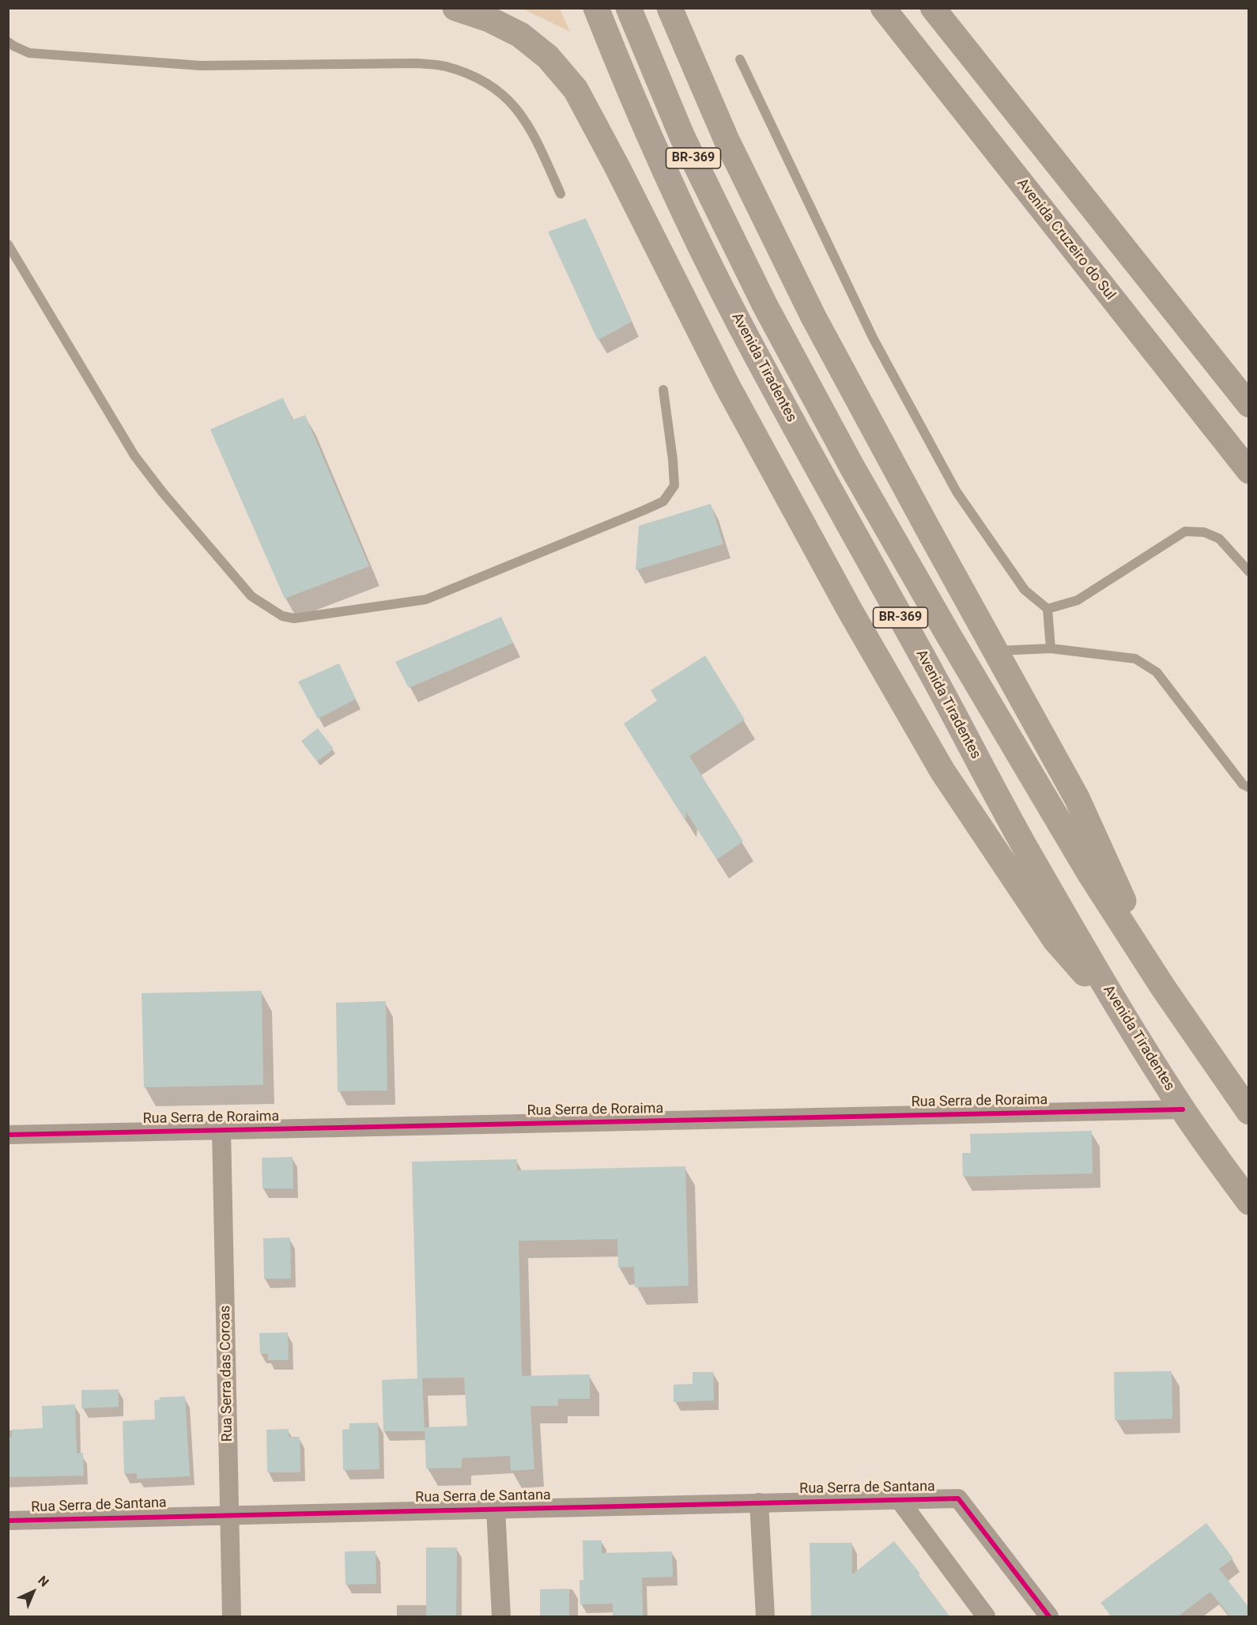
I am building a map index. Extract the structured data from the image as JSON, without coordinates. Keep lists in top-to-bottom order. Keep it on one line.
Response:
{"streets":{"highway":["BR-369","Avenida Tiradentes"],"street":["Avenida Cruzeiro do Sul","Rua Serra de Roraima","Rua Serra das Coroas","Rua Serra de Santana"]},"crossings":[["Avenida Tiradentes","Rua Serra de Roraima"],["Rua Serra de Roraima","Rua Serra das Coroas"],["Rua Serra das Coroas","Rua Serra de Santana"]],"north":"top right"}
